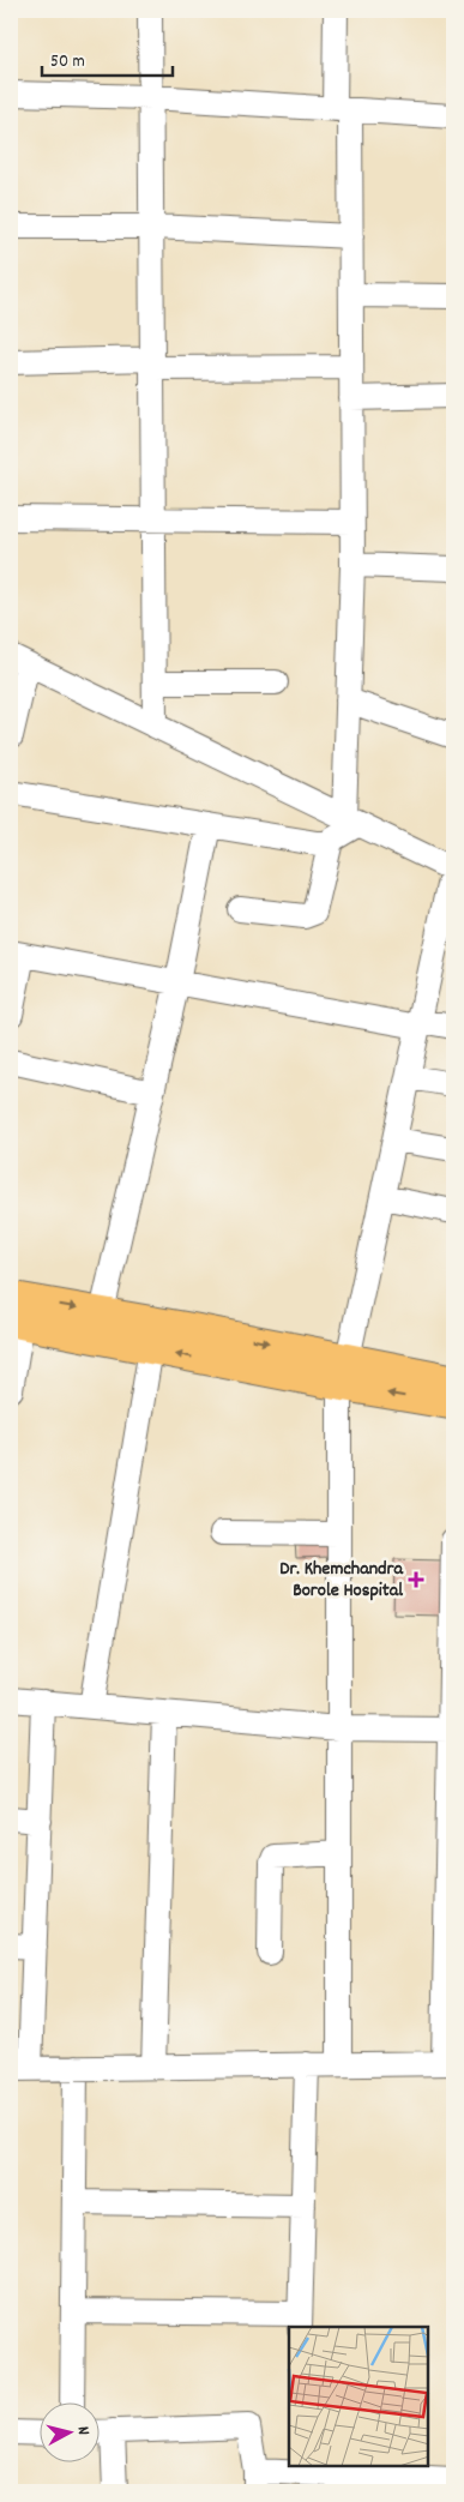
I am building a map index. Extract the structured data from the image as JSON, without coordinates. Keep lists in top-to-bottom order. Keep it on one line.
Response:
{"places":{"health":["Dr. Khemchandra Borole Hospital"]},"scale_bar":"50 m","north":"right"}
